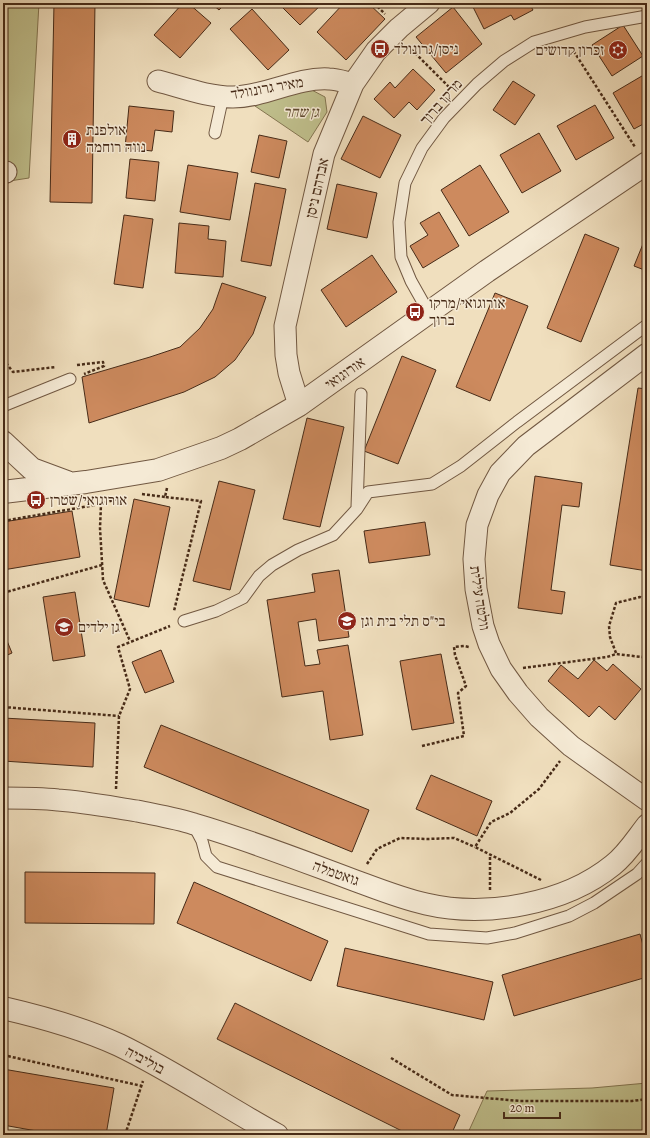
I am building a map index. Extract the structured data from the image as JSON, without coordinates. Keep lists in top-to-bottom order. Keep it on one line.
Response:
{"streets":{"street":["מאיר גרונוולד","אברהם ניסן","אורוגואי","וולטה עילית","גואטמלה","בוליביה"],"lane":["מרקו ברוך"]},"crossings":[["מאיר גרונוולד","אברהם ניסן"],["מרקו ברוך","אורוגואי"],["אברהם ניסן","אורוגואי"]],"parks":["גן שחר"],"places":{"bus stop":["ניסן/גרונולד","אורוגואי/מרקו ברוך","אורוגואי/שטרן"],"synagogue":["זכרון קדושים"],"building":["אולפנת נווה רוחמה"],"school or university":["בי\"ס תלי בית וגן","גן ילדים"]},"scale_bar":"20 m"}
